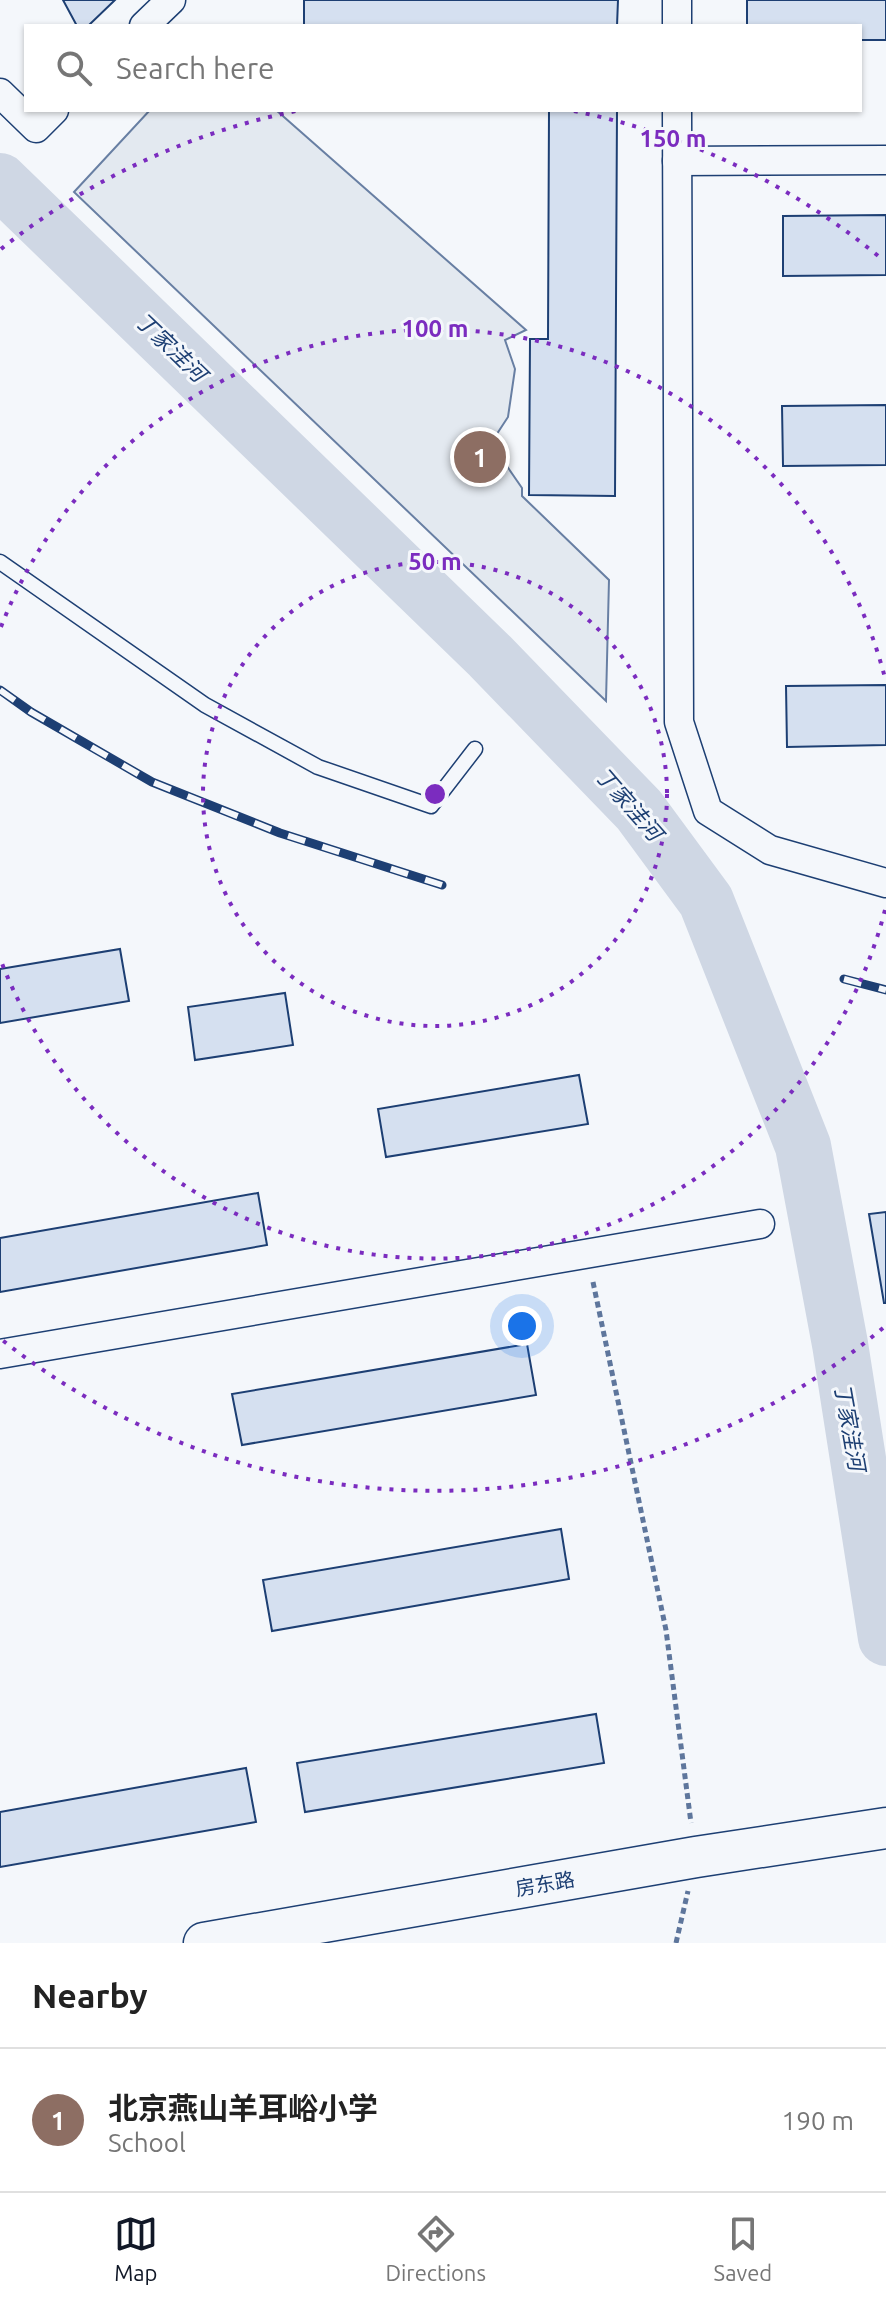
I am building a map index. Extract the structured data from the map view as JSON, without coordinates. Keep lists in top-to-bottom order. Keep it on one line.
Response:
{"streets":{"main road":["房东路"]},"water":["丁家洼河"],"page":{"search":"Search here","pins":"1","heading":"Nearby","list":[{"mark":"1","name":"北京燕山羊耳峪小学","note":"School","value":"190 m"}],"nav":["Map","Directions","Saved"]},"rings":["150 m","100 m","50 m"]}
